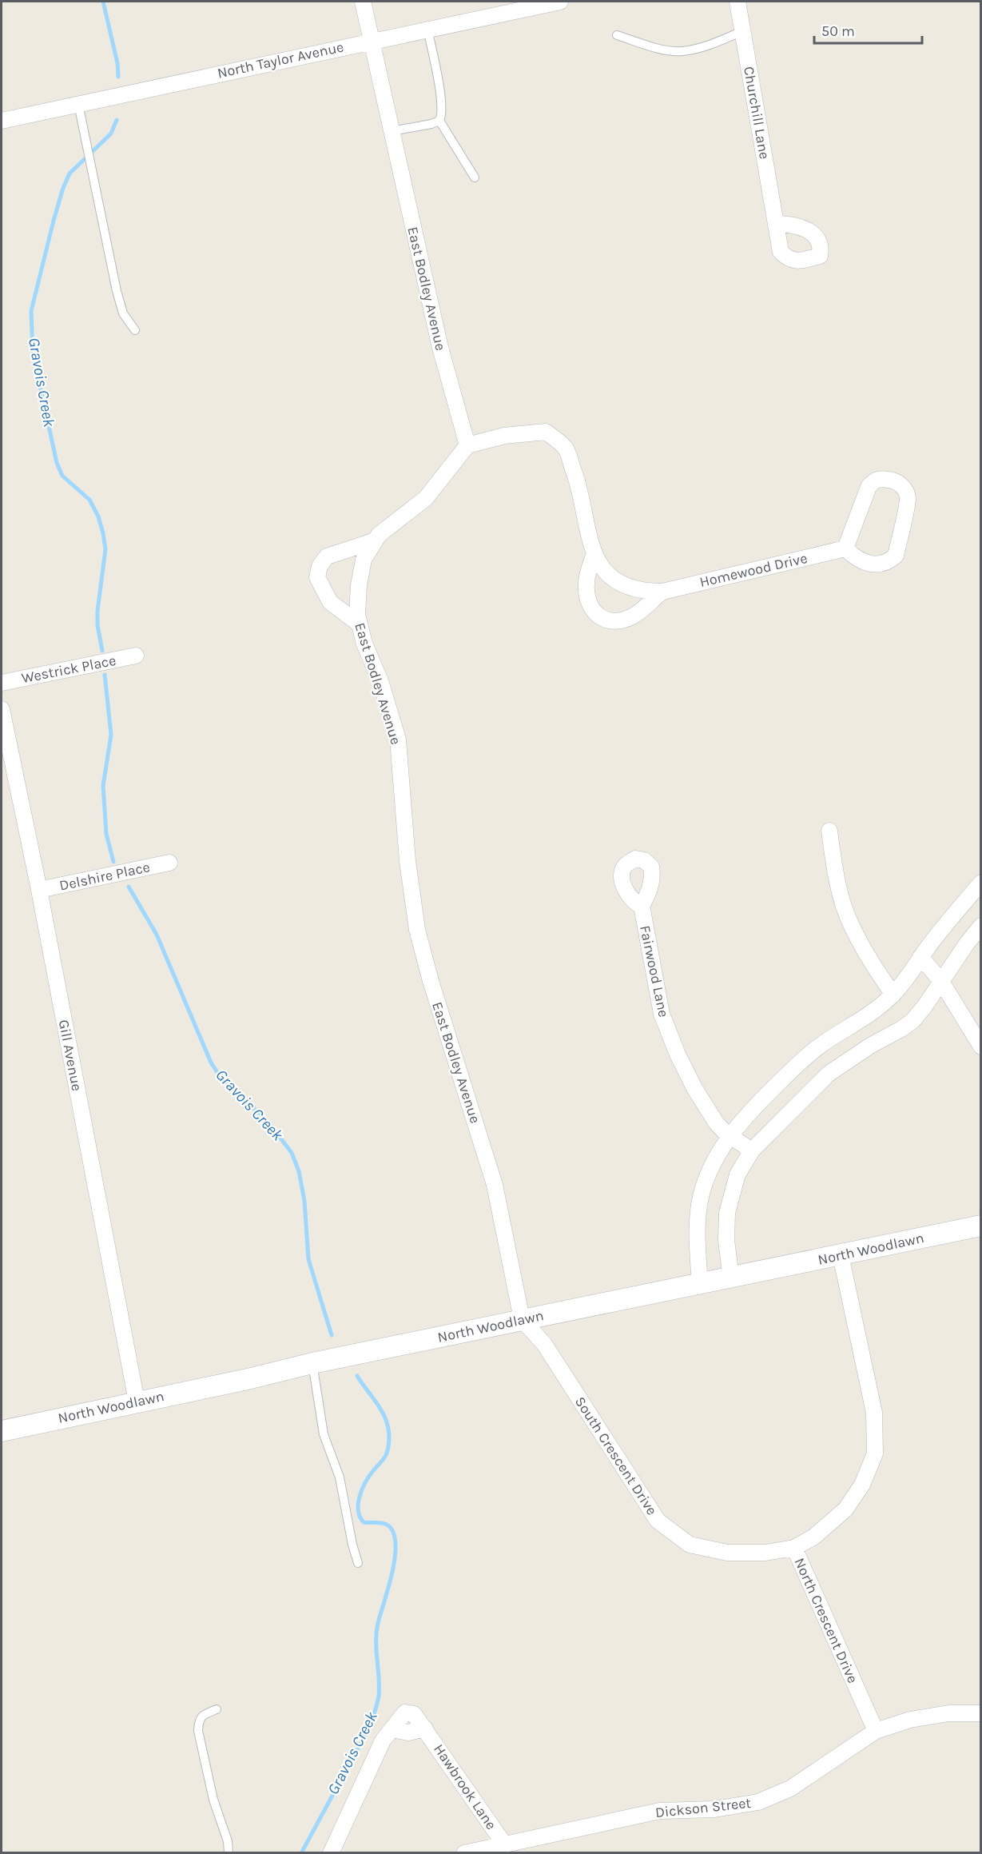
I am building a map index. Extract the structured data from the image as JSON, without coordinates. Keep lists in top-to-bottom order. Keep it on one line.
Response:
{"streets":{"street":["North Taylor Avenue","Churchill Lane","East Bodley Avenue","Homewood Drive","Westrick Place","Delshire Place","Fairwood Lane","Gill Avenue","North Woodlawn","South Crescent Drive","North Crescent Drive","Hawbrook Lane","Dickson Street"]},"crossings":[["North Taylor Avenue","East Bodley Avenue"],["East Bodley Avenue","Homewood Drive"],["East Bodley Avenue","North Woodlawn"],["East Bodley Avenue","South Crescent Drive"],["Delshire Place","Gill Avenue"],["Gill Avenue","North Woodlawn"],["North Woodlawn","South Crescent Drive"],["North Woodlawn","North Crescent Drive"],["South Crescent Drive","North Crescent Drive"],["North Crescent Drive","Dickson Street"],["Hawbrook Lane","Dickson Street"]],"water":["Gravois Creek"],"scale_bar":"50 m"}
